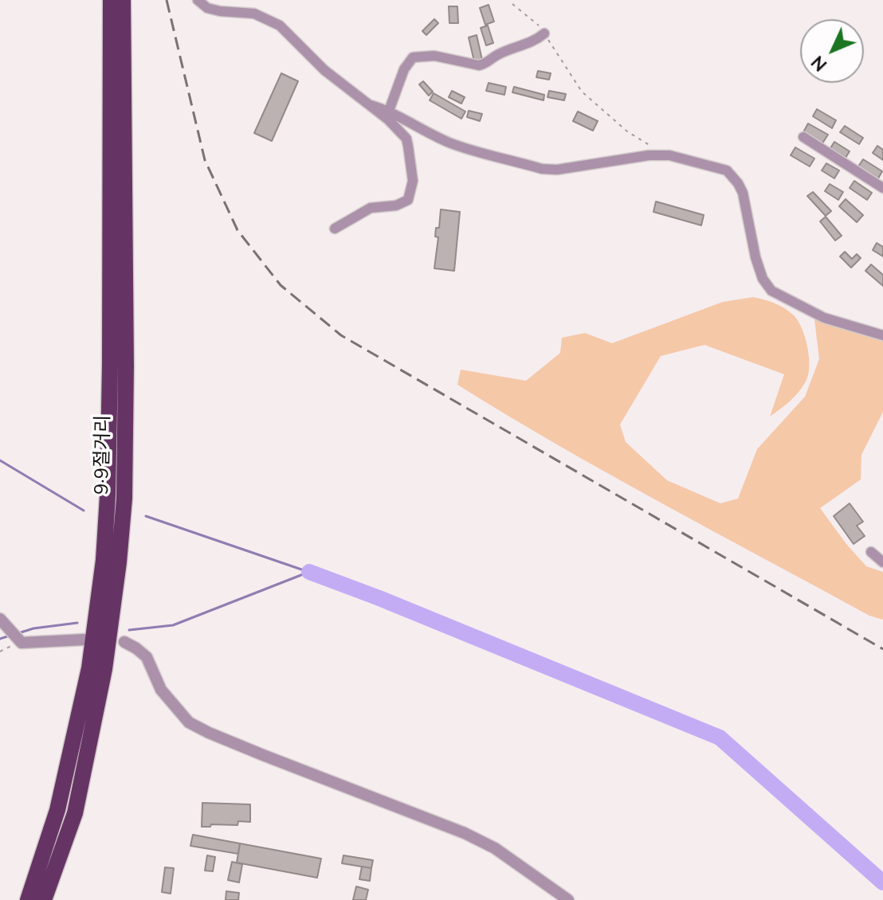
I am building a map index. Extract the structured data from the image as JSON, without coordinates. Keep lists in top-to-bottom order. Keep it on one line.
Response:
{"streets":{"highway":["9·9절거리"]},"north":"bottom left"}
